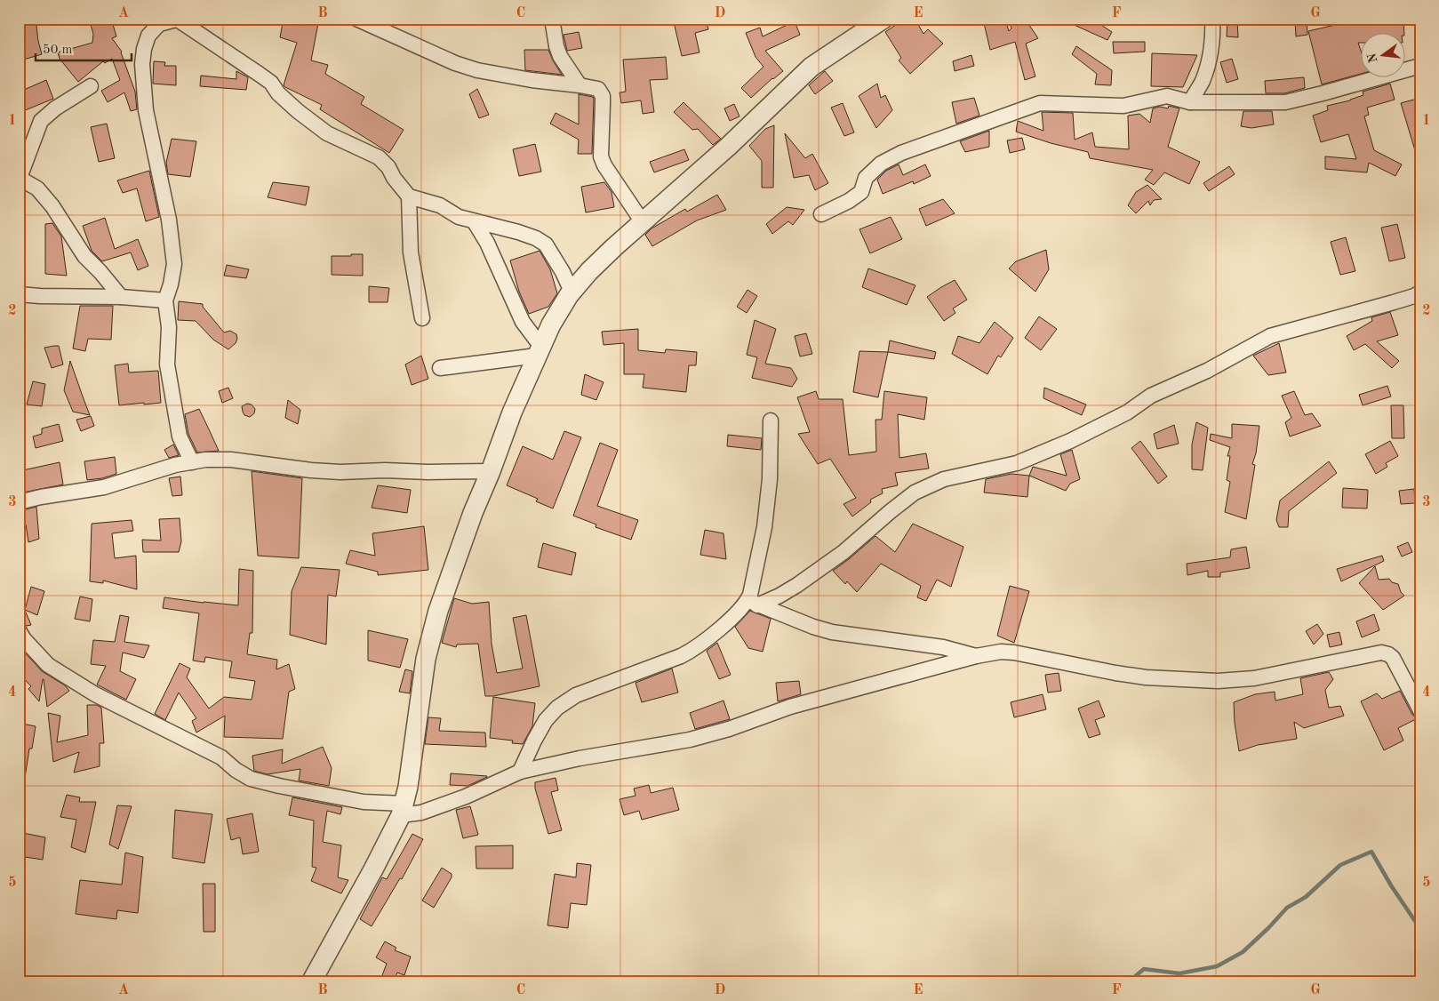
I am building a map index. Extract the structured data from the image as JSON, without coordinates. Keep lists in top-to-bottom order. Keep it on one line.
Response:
{"scale_bar":"50 m","north":"left","grid":{"columns":["A","B","C","D","E","F","G"],"rows":["1","2","3","4","5"]}}
